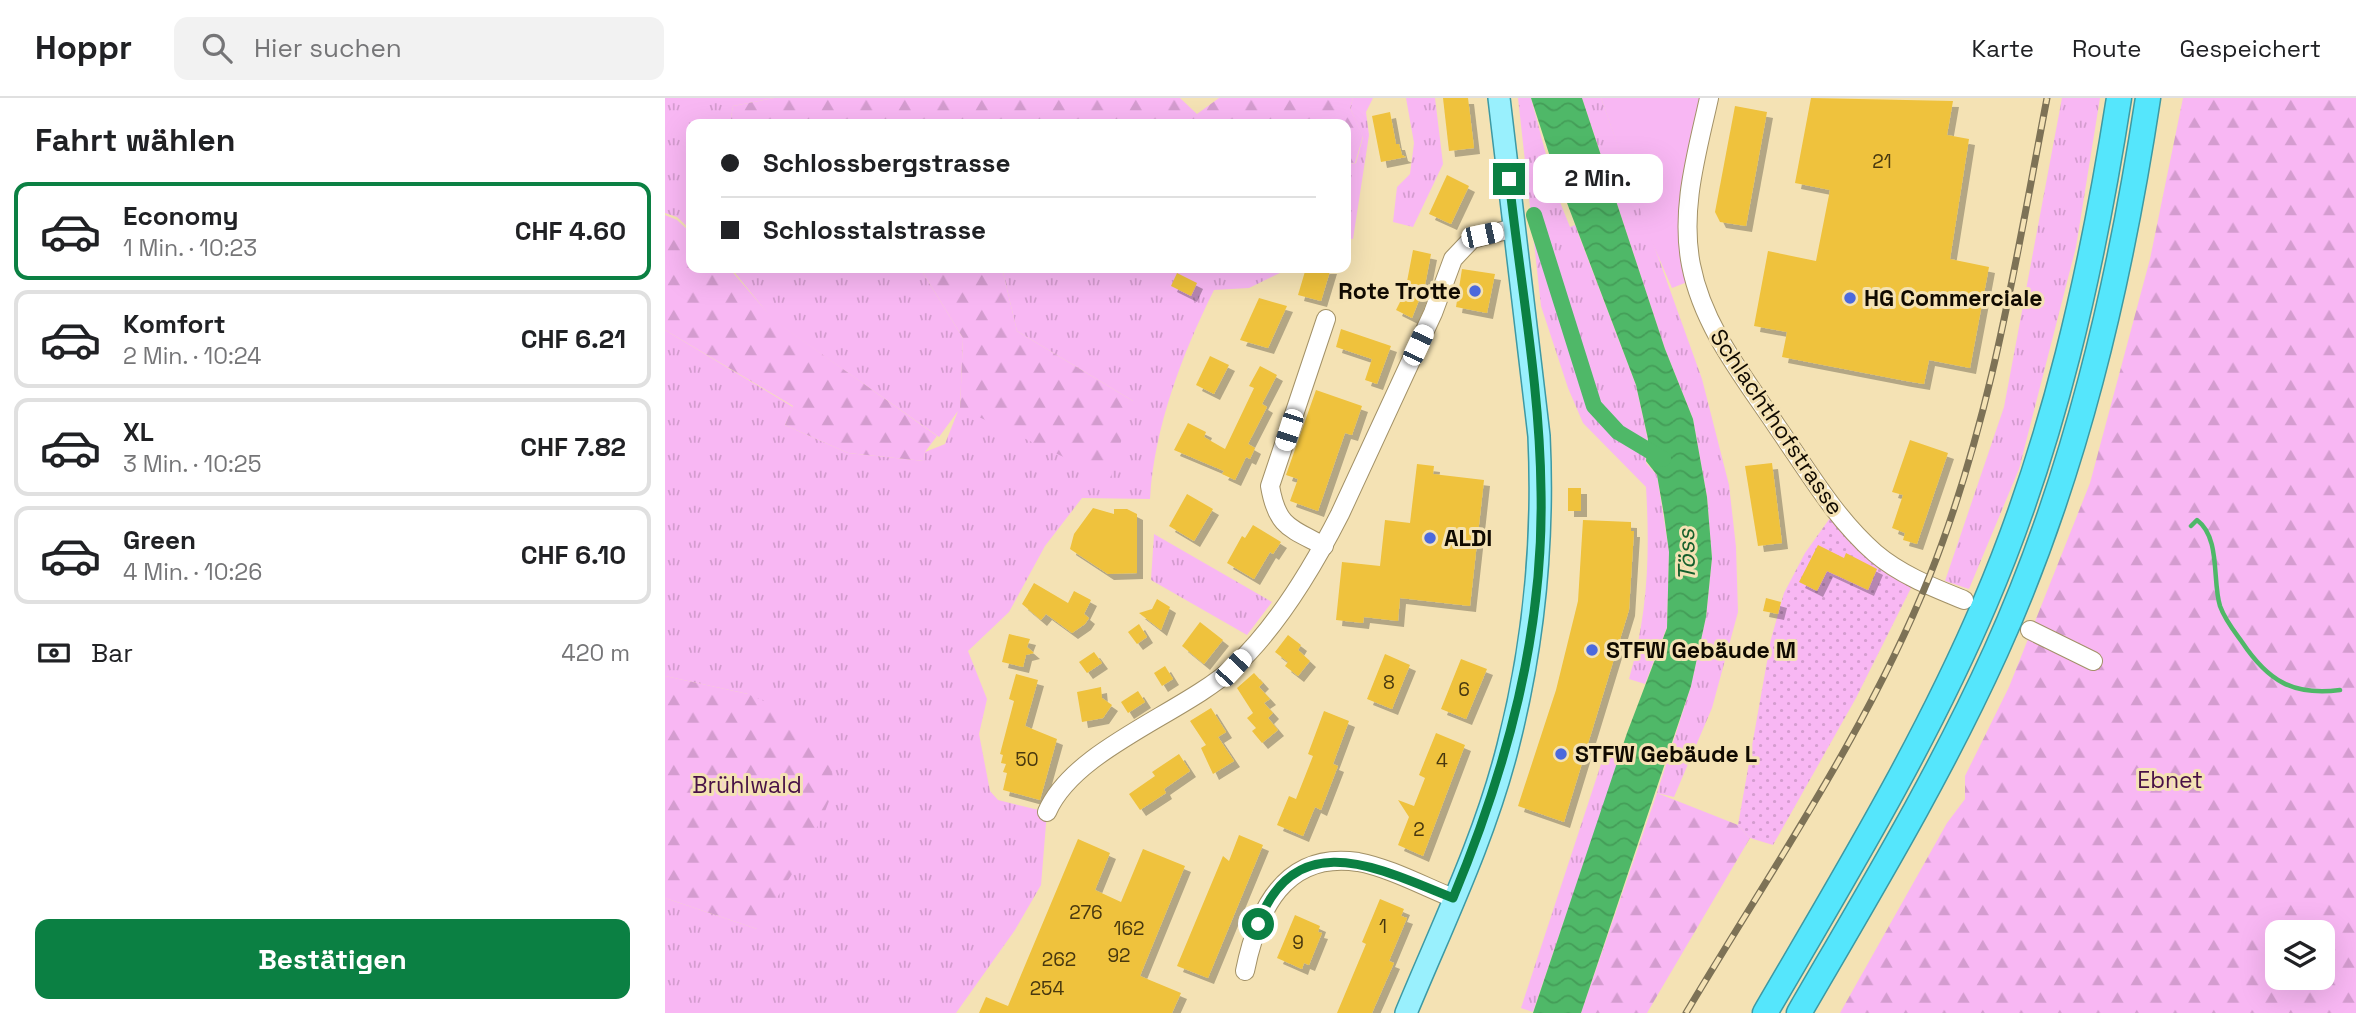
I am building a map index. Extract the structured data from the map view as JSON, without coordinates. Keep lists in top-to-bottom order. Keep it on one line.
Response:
{"streets":{"street":["Schlachthofstrasse"]},"water":["Töss"],"parks":["Ebnet","Brühlwald"],"places":["Rote Trotte","HG Commerciale","ALDI","STFW Gebäude M","STFW Gebäude L"],"house_numbers":["21","8","6","50","4","2","276","1","162","9","92","262","254"],"page":{"header":"Hoppr","search":"Hier suchen","nav":["Karte","Route","Gespeichert"],"heading":"Fahrt wählen","banner":["Schlossbergstrasse","Schlosstalstrasse"],"bubble":"2 Min.","list":[{"name":"Economy","note":"1 Min. · 10:23","value":"CHF 4.60"},{"name":"Komfort","note":"2 Min. · 10:24","value":"CHF 6.21"},{"name":"XL","note":"3 Min. · 10:25","value":"CHF 7.82"},{"name":"Green","note":"4 Min. · 10:26","value":"CHF 6.10"}],"pay":["Bar","420 m"],"buttons":"Bestätigen"}}
